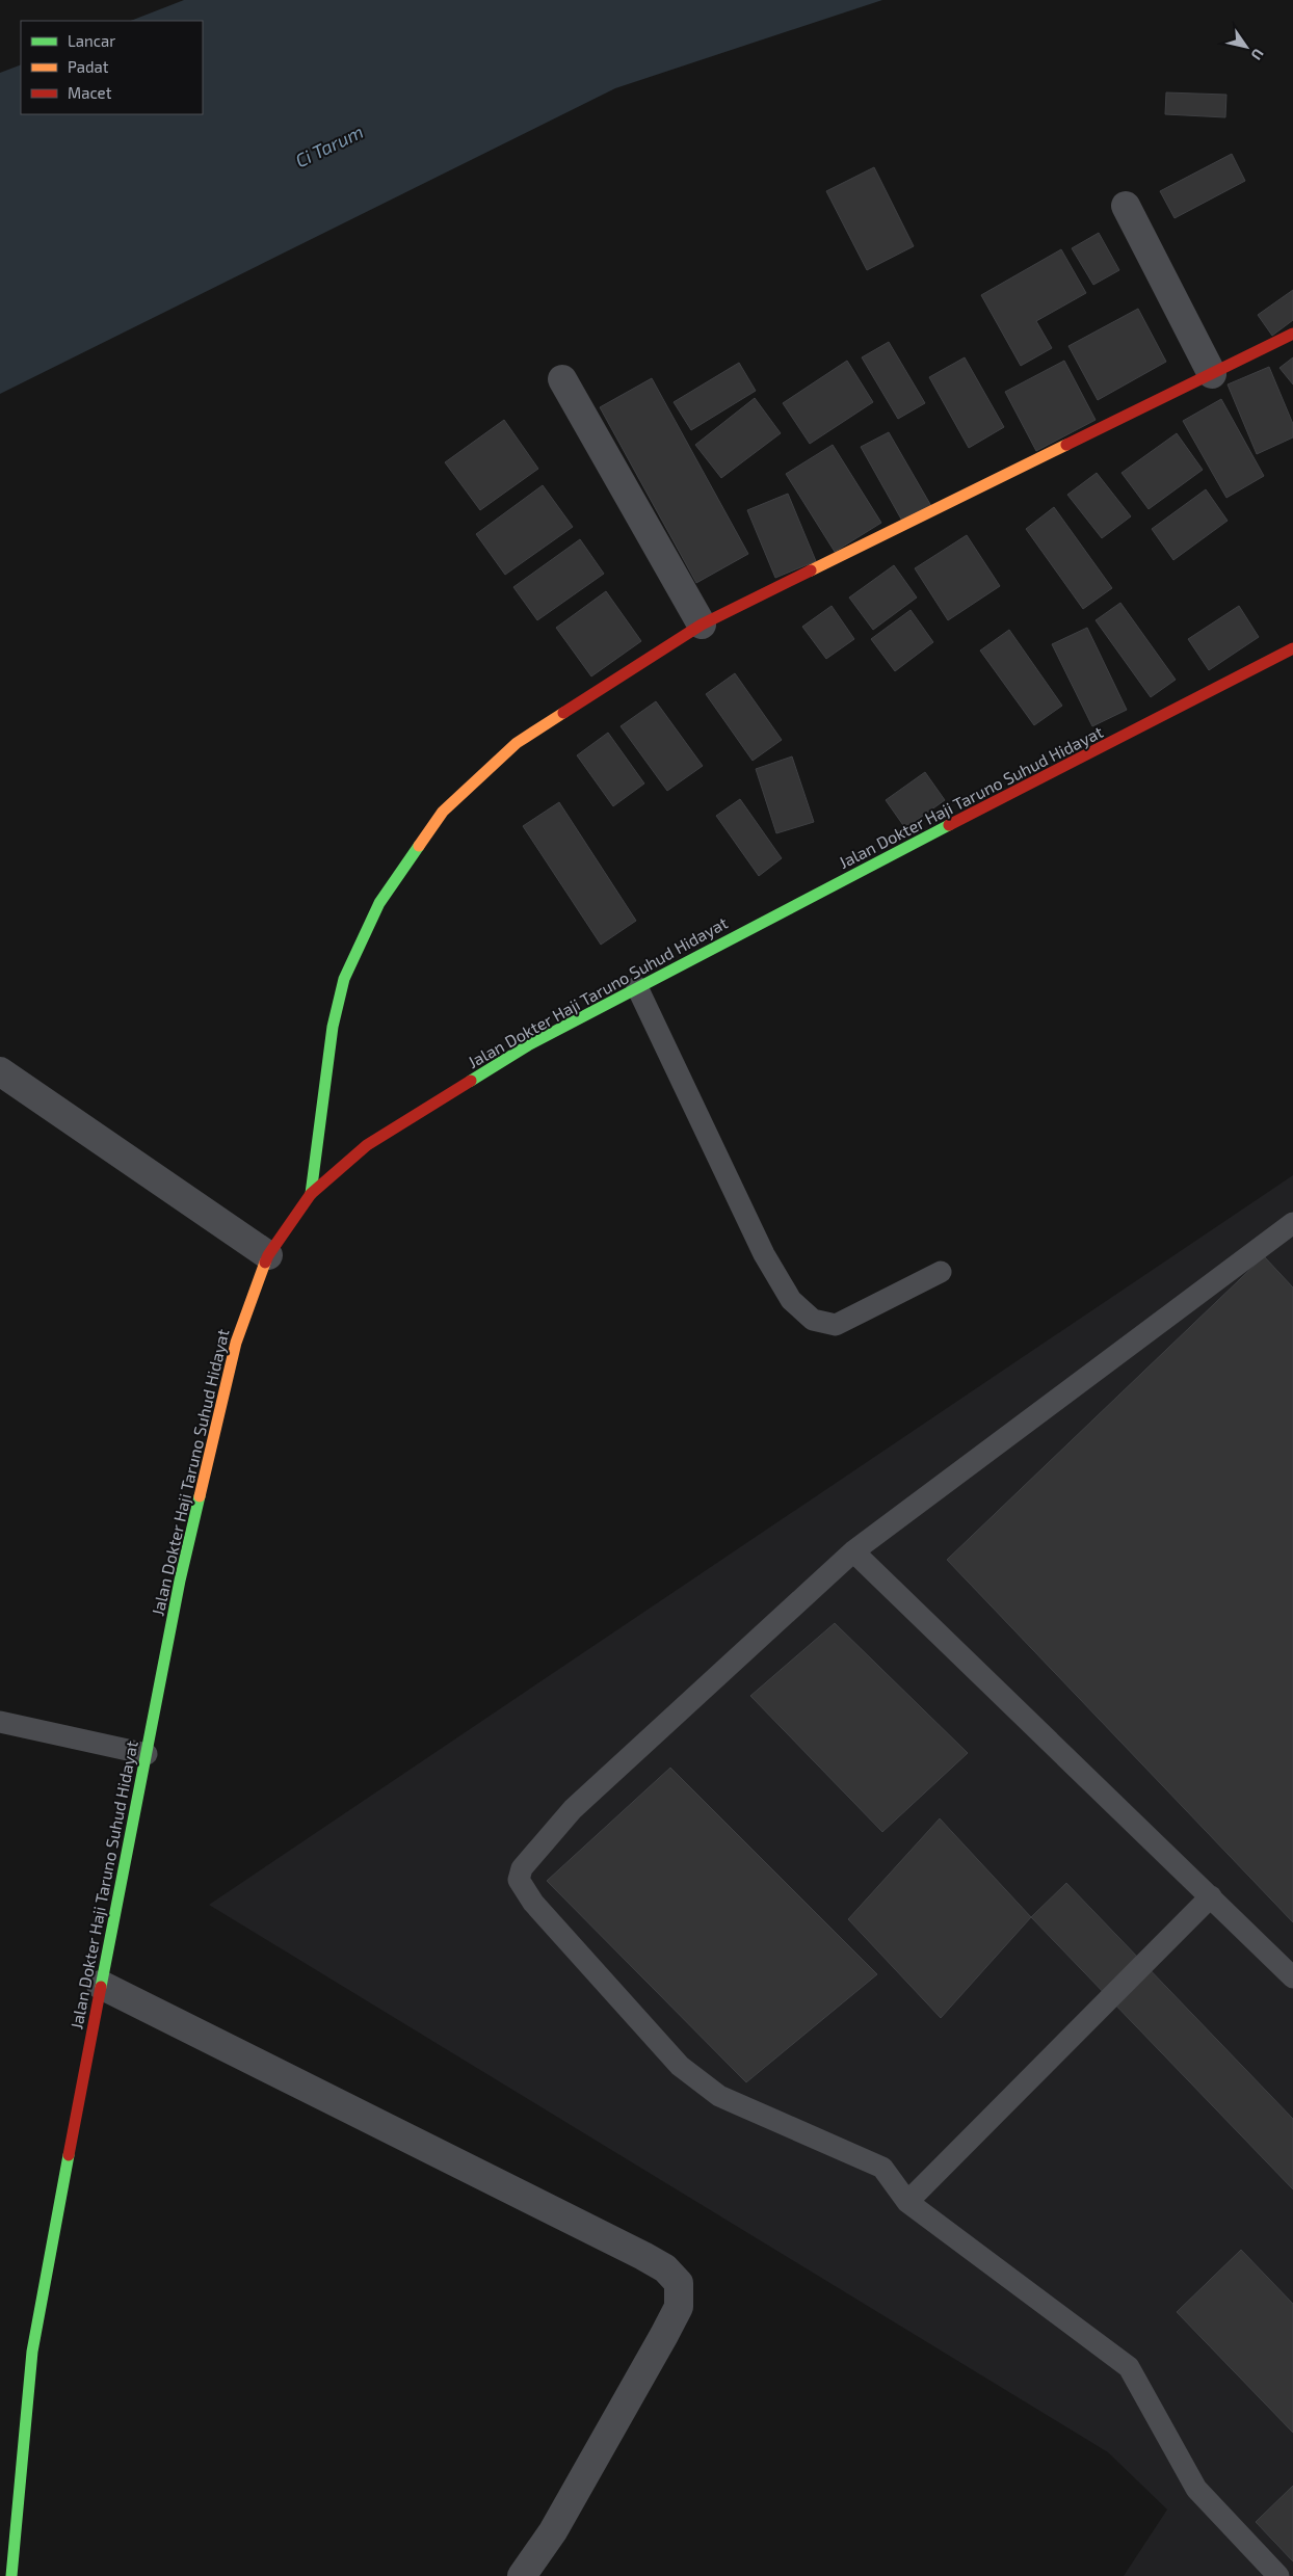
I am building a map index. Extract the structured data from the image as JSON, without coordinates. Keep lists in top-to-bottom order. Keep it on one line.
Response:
{"streets":{"street":["Jalan Dokter Haji Taruno Suhud Hidayat"]},"water":["Ci Tarum"],"legend":["Lancar","Padat","Macet"],"north":"bottom right"}
